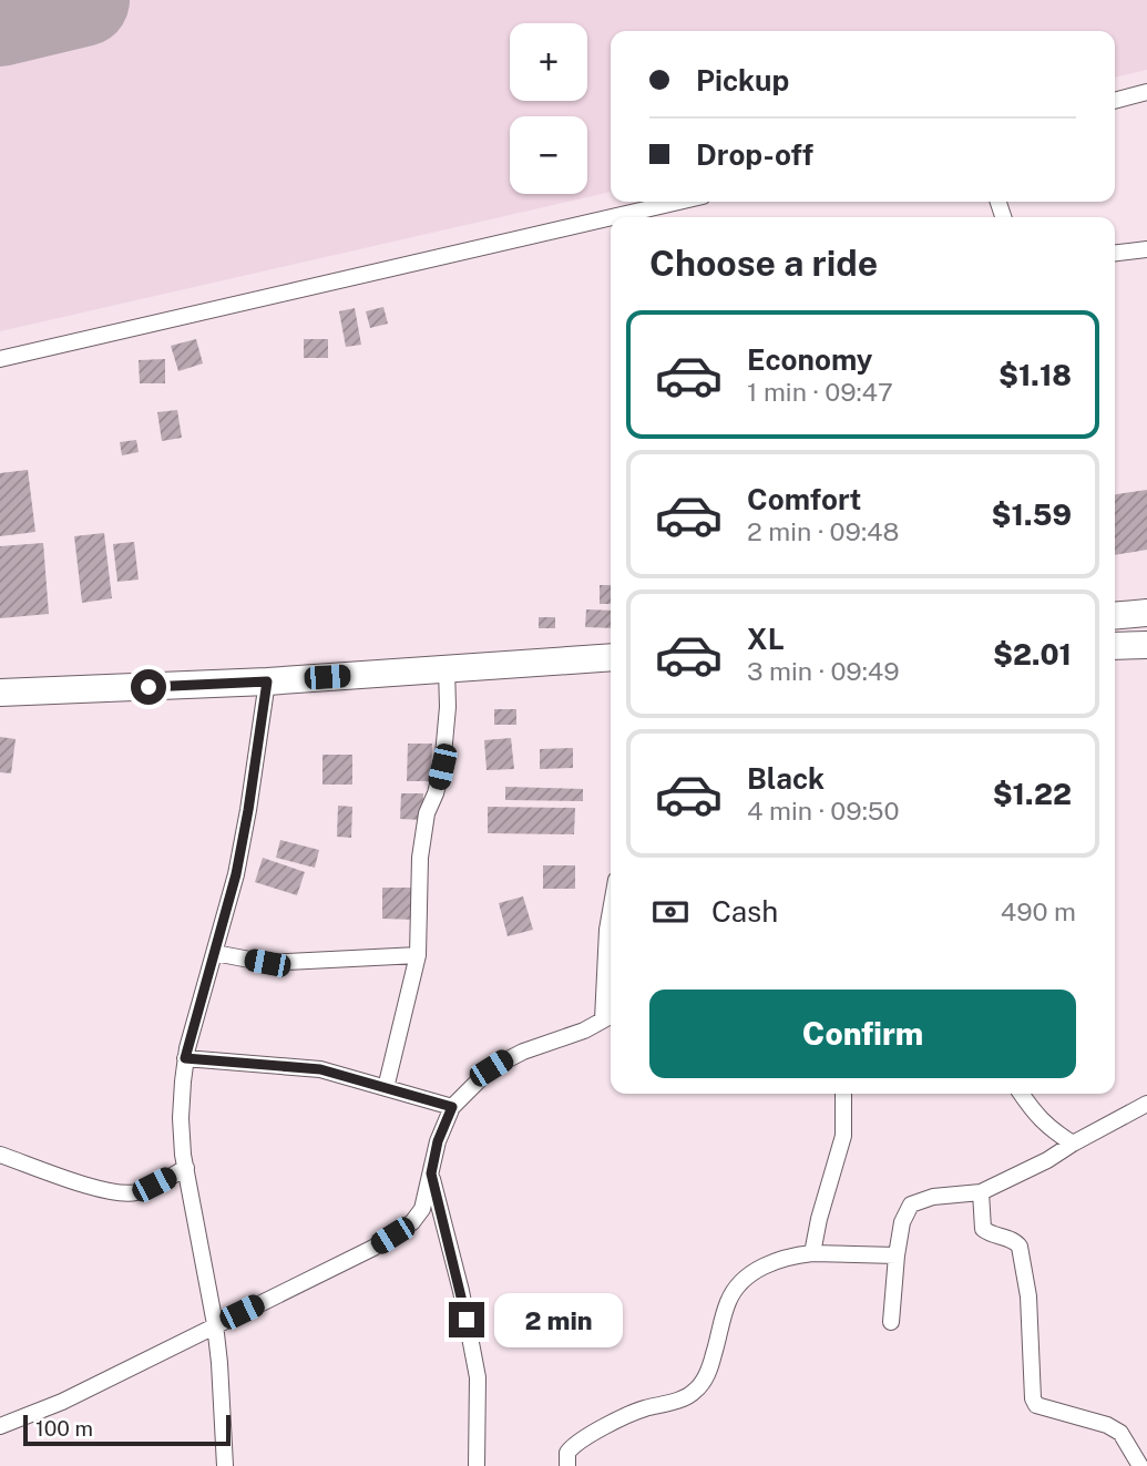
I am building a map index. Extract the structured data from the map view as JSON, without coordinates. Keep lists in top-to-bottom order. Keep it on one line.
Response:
{"scale_bar":"100 m","page":{"map_buttons":["+","−"],"banner":["Pickup","Drop-off"],"heading":"Choose a ride","list":[{"name":"Economy","note":"1 min · 09:47","value":"$1.18"},{"name":"Comfort","note":"2 min · 09:48","value":"$1.59"},{"name":"XL","note":"3 min · 09:49","value":"$2.01"},{"name":"Black","note":"4 min · 09:50","value":"$1.22"}],"pay":["Cash","490 m"],"buttons":"Confirm","bubble":"2 min","scale":"100 m"}}
